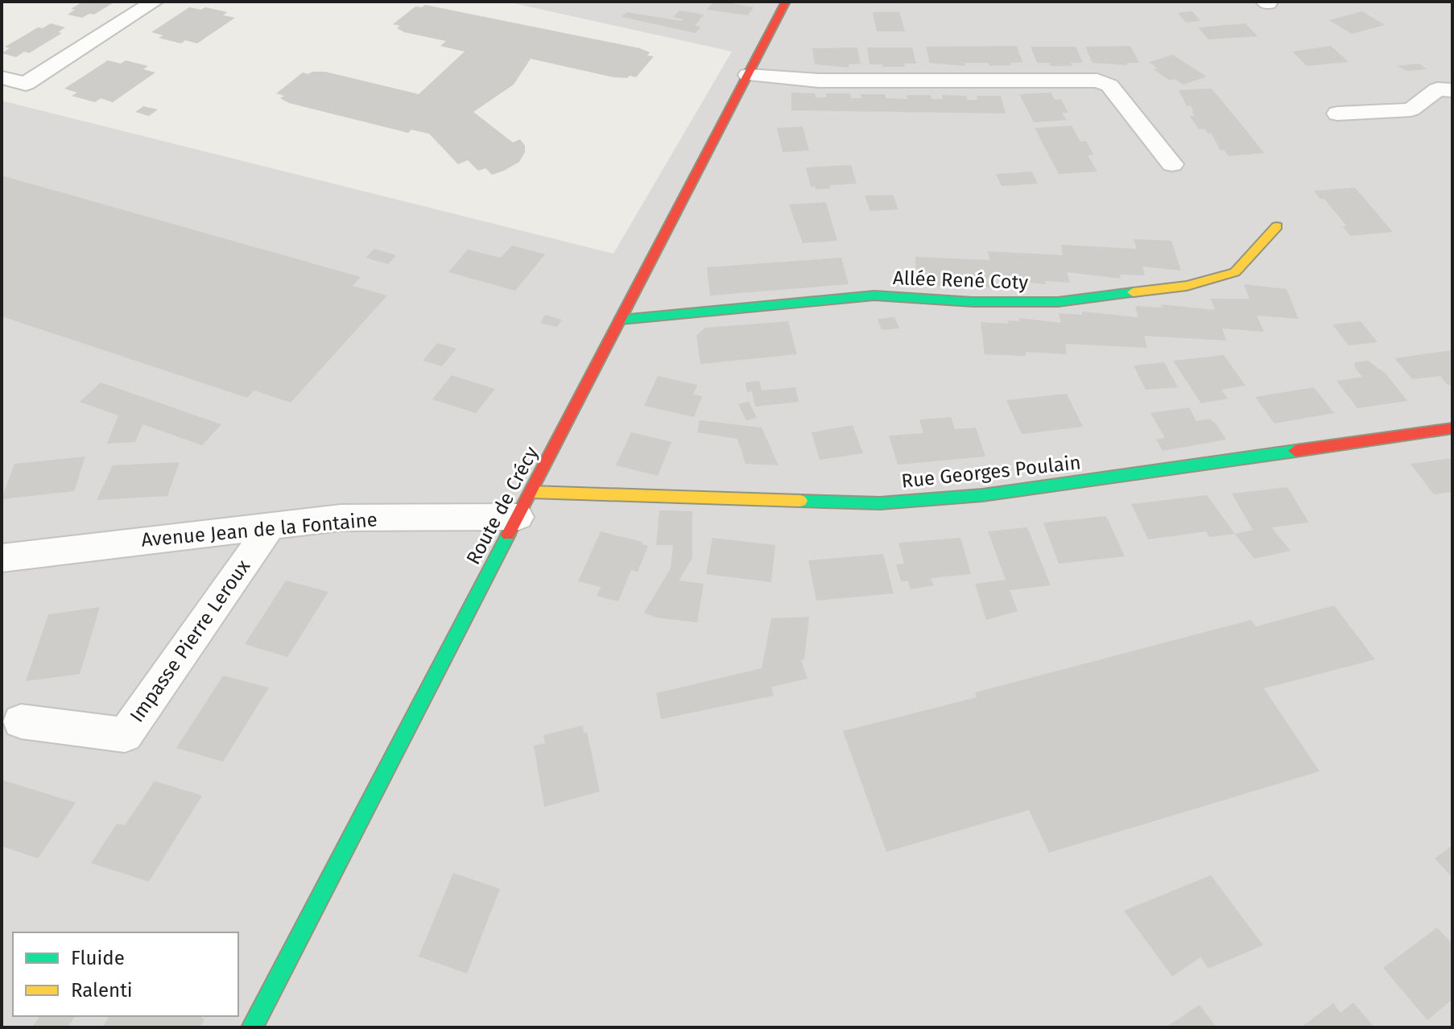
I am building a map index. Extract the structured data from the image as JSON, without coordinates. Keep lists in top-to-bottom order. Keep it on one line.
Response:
{"streets":{"street":["Allée René Coty","Rue Georges Poulain","Route de Crécy","Avenue Jean de la Fontaine","Impasse Pierre Leroux"]},"crossings":[["Allée René Coty","Route de Crécy"],["Rue Georges Poulain","Route de Crécy"],["Rue Georges Poulain","Avenue Jean de la Fontaine"],["Route de Crécy","Avenue Jean de la Fontaine"],["Avenue Jean de la Fontaine","Impasse Pierre Leroux"]],"legend":["Fluide","Ralenti"]}
